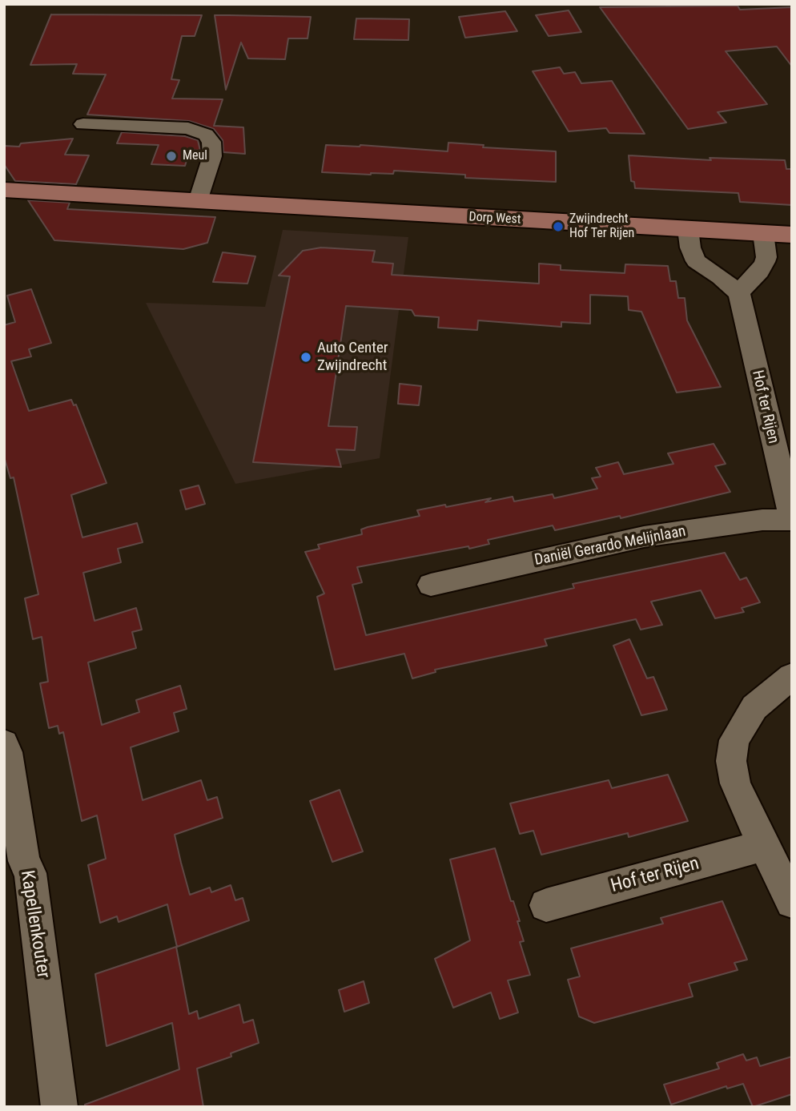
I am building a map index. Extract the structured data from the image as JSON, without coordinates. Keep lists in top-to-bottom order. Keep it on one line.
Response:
{"streets":{"main road":["Dorp West"],"street":["Hof ter Rijen","Daniël Gerardo Melijnlaan","Kapellenkouter"]},"crossings":[["Hof ter Rijen","Daniël Gerardo Melijnlaan"]],"places":["Meul","Zwijndrecht Hof Ter Rijen","Auto Center Zwijndrecht"]}
